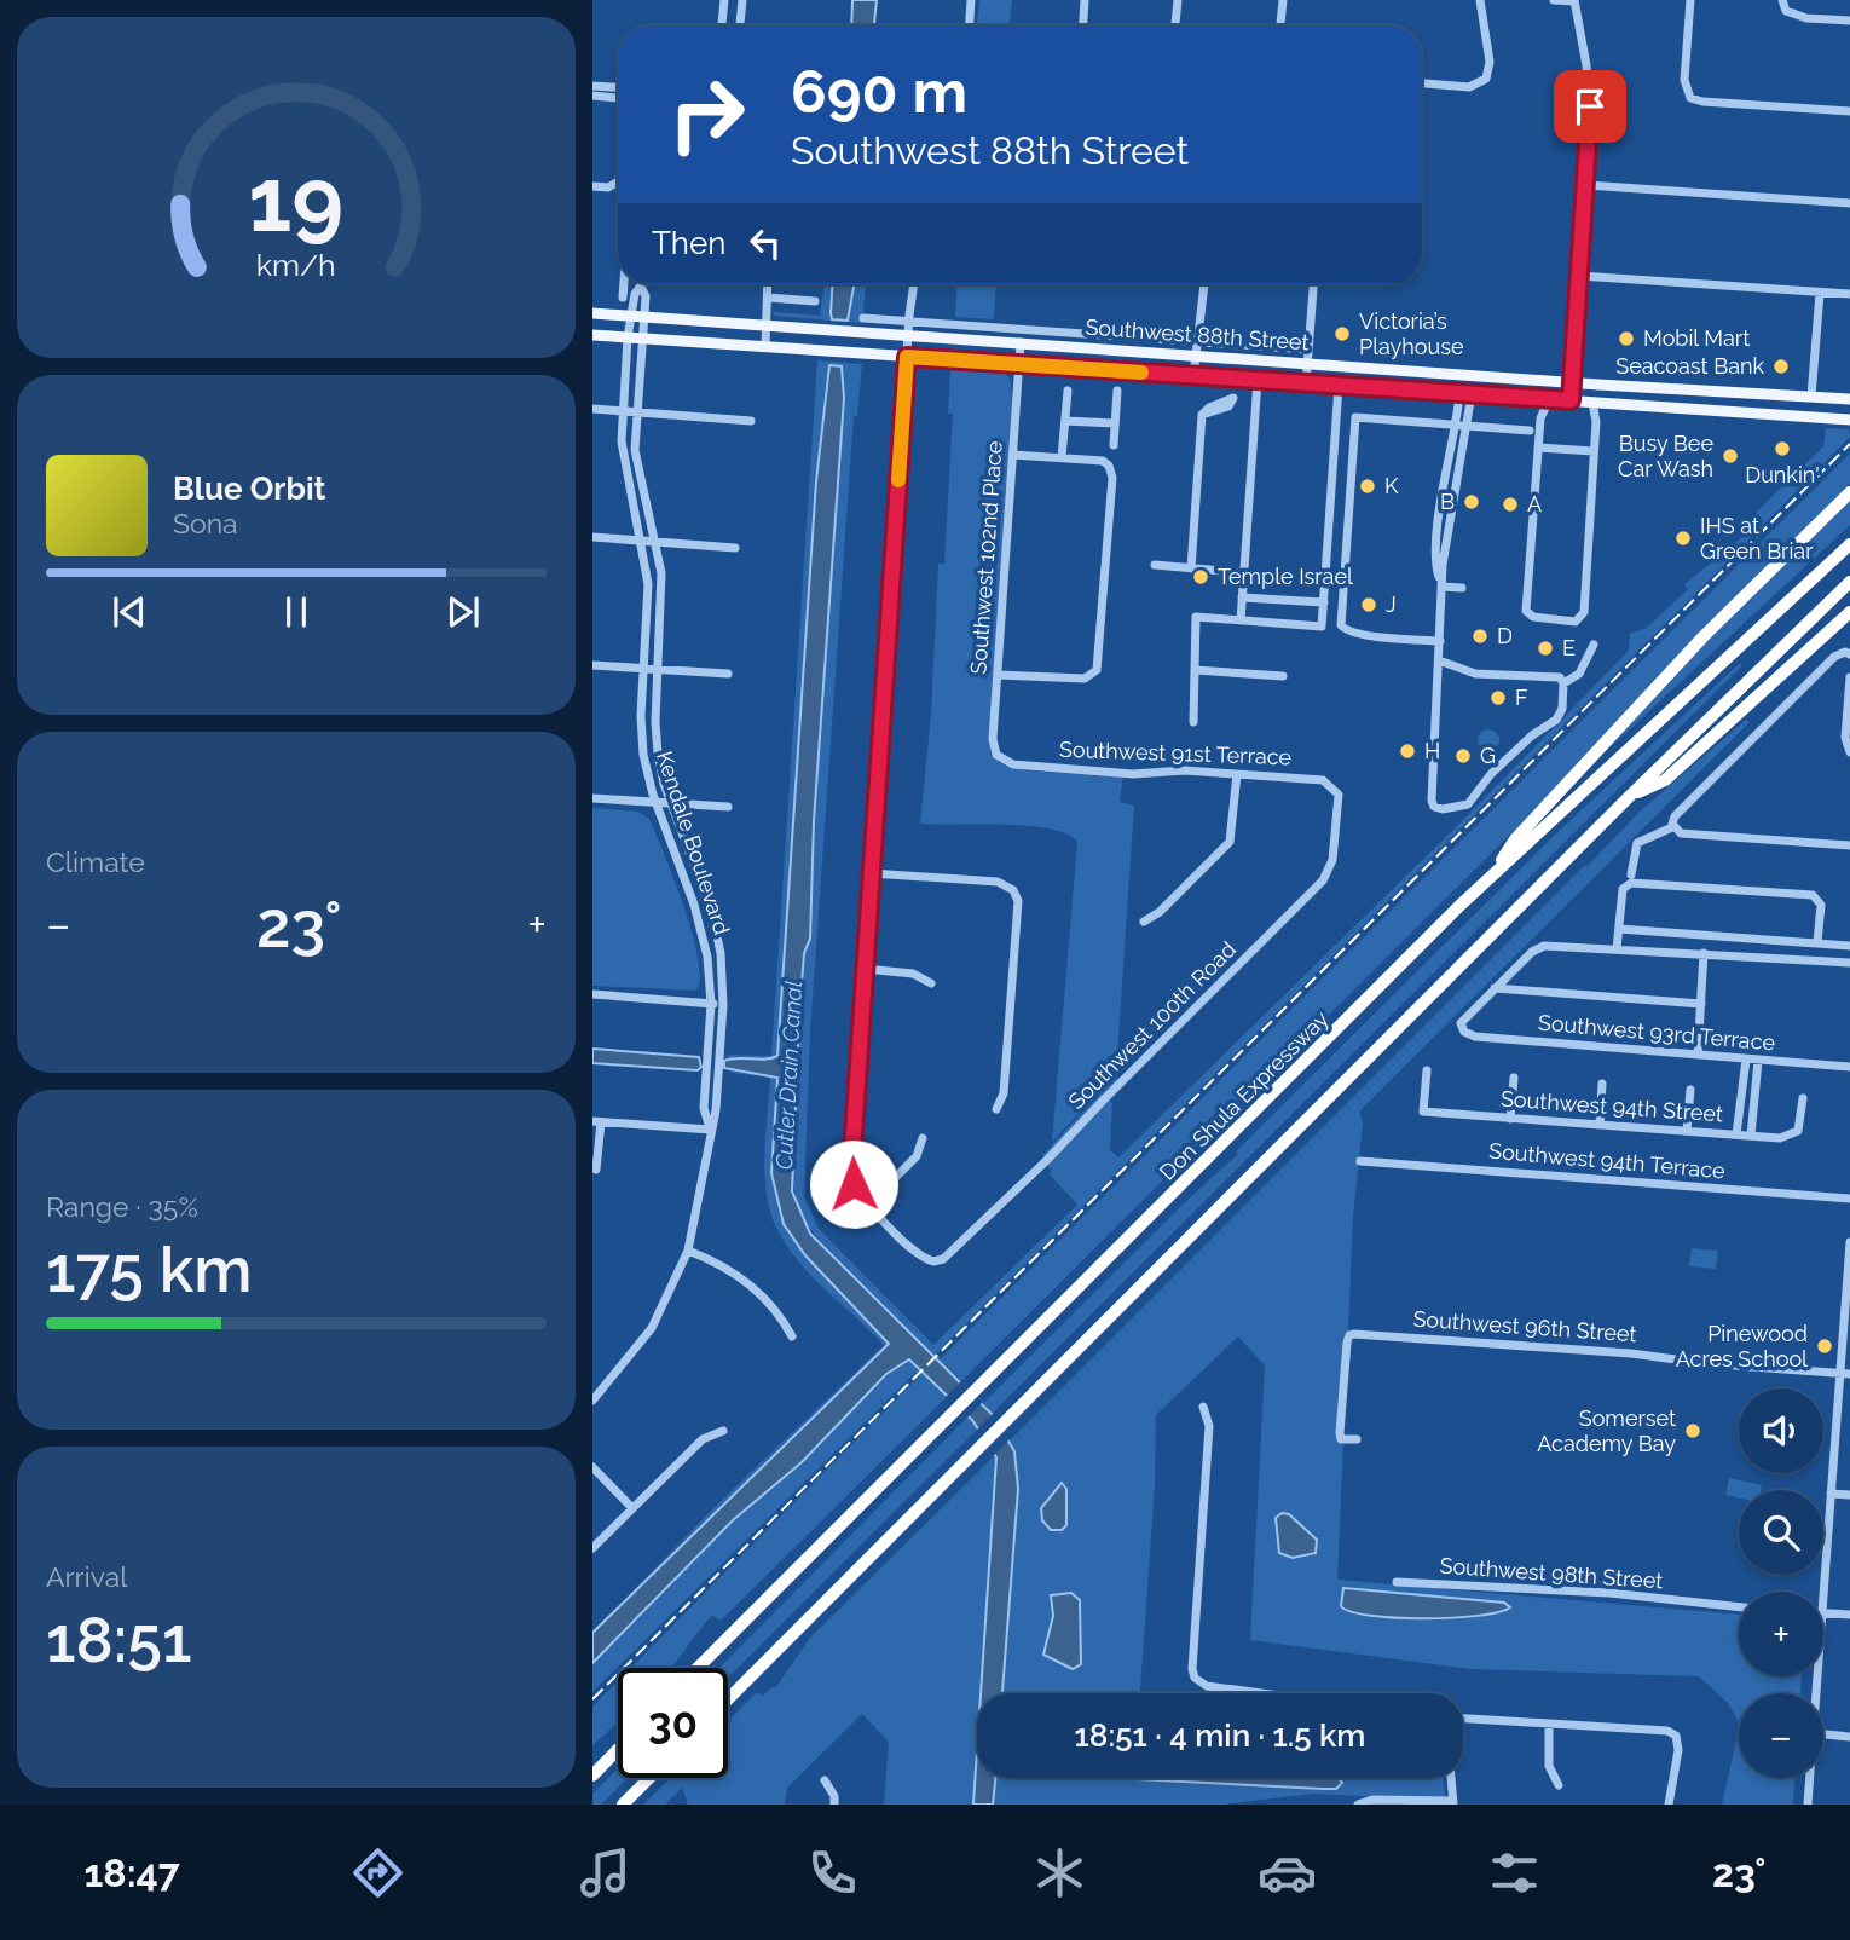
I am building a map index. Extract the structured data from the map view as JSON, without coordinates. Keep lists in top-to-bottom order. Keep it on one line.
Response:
{"streets":{"highway":["Don Shula Expressway"],"main road":["Southwest 88th Street"],"street":["Southwest 102nd Place","Southwest 91st Terrace","Kendale Boulevard","Southwest 100th Road","Southwest 93rd Terrace","Southwest 94th Street","Southwest 94th Terrace","Southwest 96th Street","Southwest 98th Street"]},"crossings":[["Southwest 88th Street","Southwest 102nd Place"],["Southwest 88th Street","Kendale Boulevard"],["Southwest 102nd Place","Southwest 91st Terrace"],["Southwest 91st Terrace","Southwest 100th Road"]],"water":["Cutler Drain Canal"],"places":["Victoria’s Playhouse","Mobil Mart","Seacoast Bank","Dunkin'","Busy Bee Car Wash","K","B","A","IHS at Green Briar","Temple Israel","J","D","E","F","H","G","Pinewood Acres School","Somerset Academy Bay"],"page":{"turn":["690 m","Southwest 88th Street"],"then":"Then","song":["Blue Orbit","Sona"],"tile":["Climate",["Range · 35%","175 km"],["Arrival","18:51"]],"heat":["−","23°","+"],"map_buttons":["+","−"],"limit":"30","trip":"18:51 · 4 min · 1.5 km","tabs":["18:47","23°"],"gauge":["19","km/h"]}}
